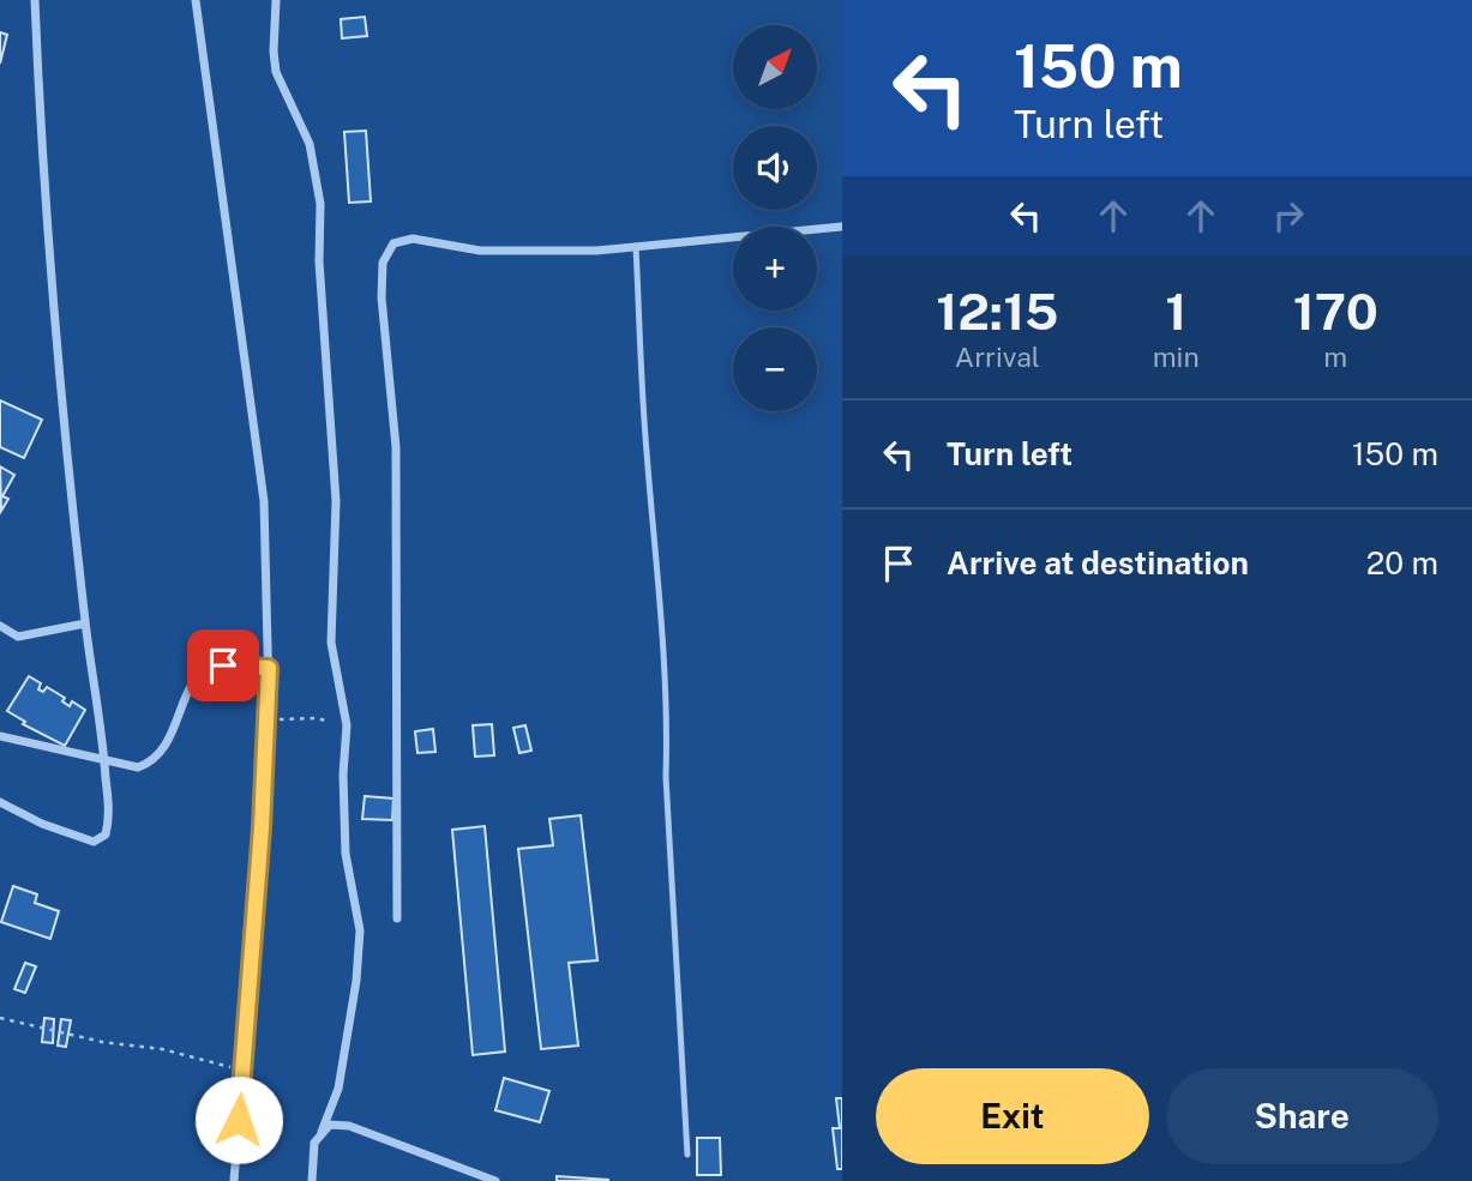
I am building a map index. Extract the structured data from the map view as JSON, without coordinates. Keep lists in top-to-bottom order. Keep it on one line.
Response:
{"north":"top right","page":{"turn":["150 m","Turn left"],"map_buttons":["+","−"],"eta":["12:15","Arrival","1","min","170","m"],"list":[{"name":"Turn left","value":"150 m"},{"name":"Arrive at destination","value":"20 m"}],"buttons":["Exit","Share"]}}
